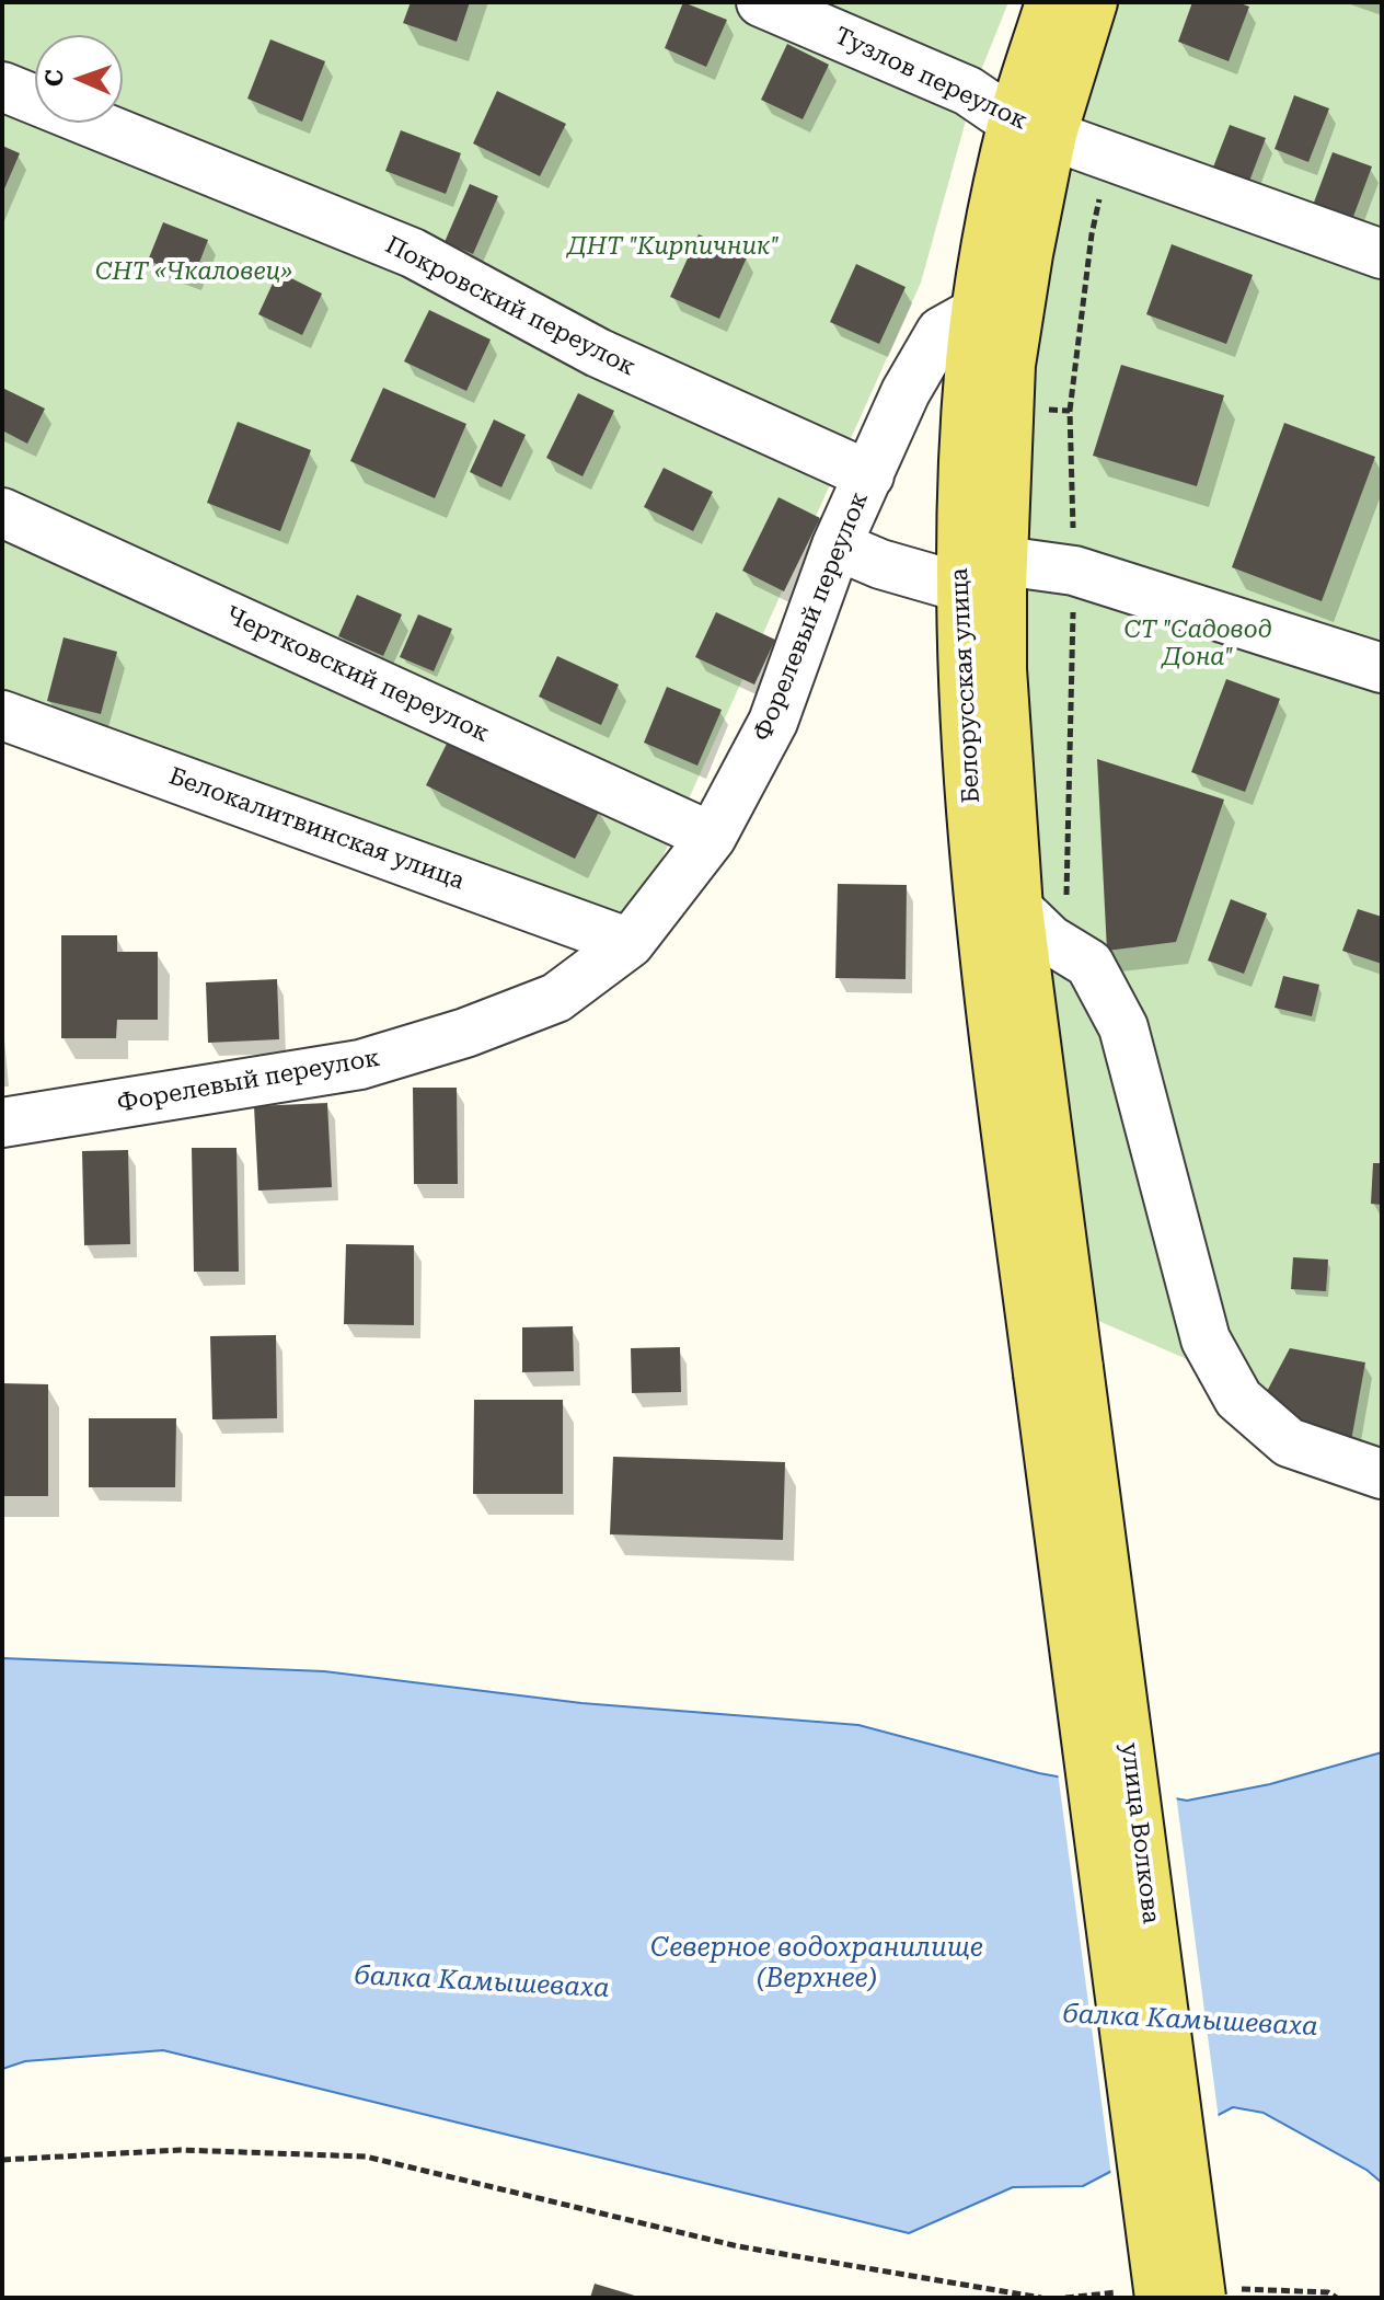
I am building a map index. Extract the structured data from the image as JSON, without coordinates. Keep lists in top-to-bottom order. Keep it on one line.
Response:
{"streets":{"main road":["Белорусская улица","улица Волкова"],"street":["Тузлов переулок","Покровский переулок","Форелевый переулок","Чертковский переулок","Белокалитвинская улица"]},"crossings":[["Тузлов переулок","Белорусская улица"],["Покровский переулок","Форелевый переулок"],["Форелевый переулок","Чертковский переулок"],["Форелевый переулок","Белорусская улица"],["Форелевый переулок","Белокалитвинская улица"],["Белорусская улица","улица Волкова"]],"water":["Северное водохранилище (Верхнее)","балка Камышеваха"],"parks":["ДНТ \"Кирпичник\"","СНТ «Чкаловец»","СТ \"Садовод Дона\""],"north":"left"}
